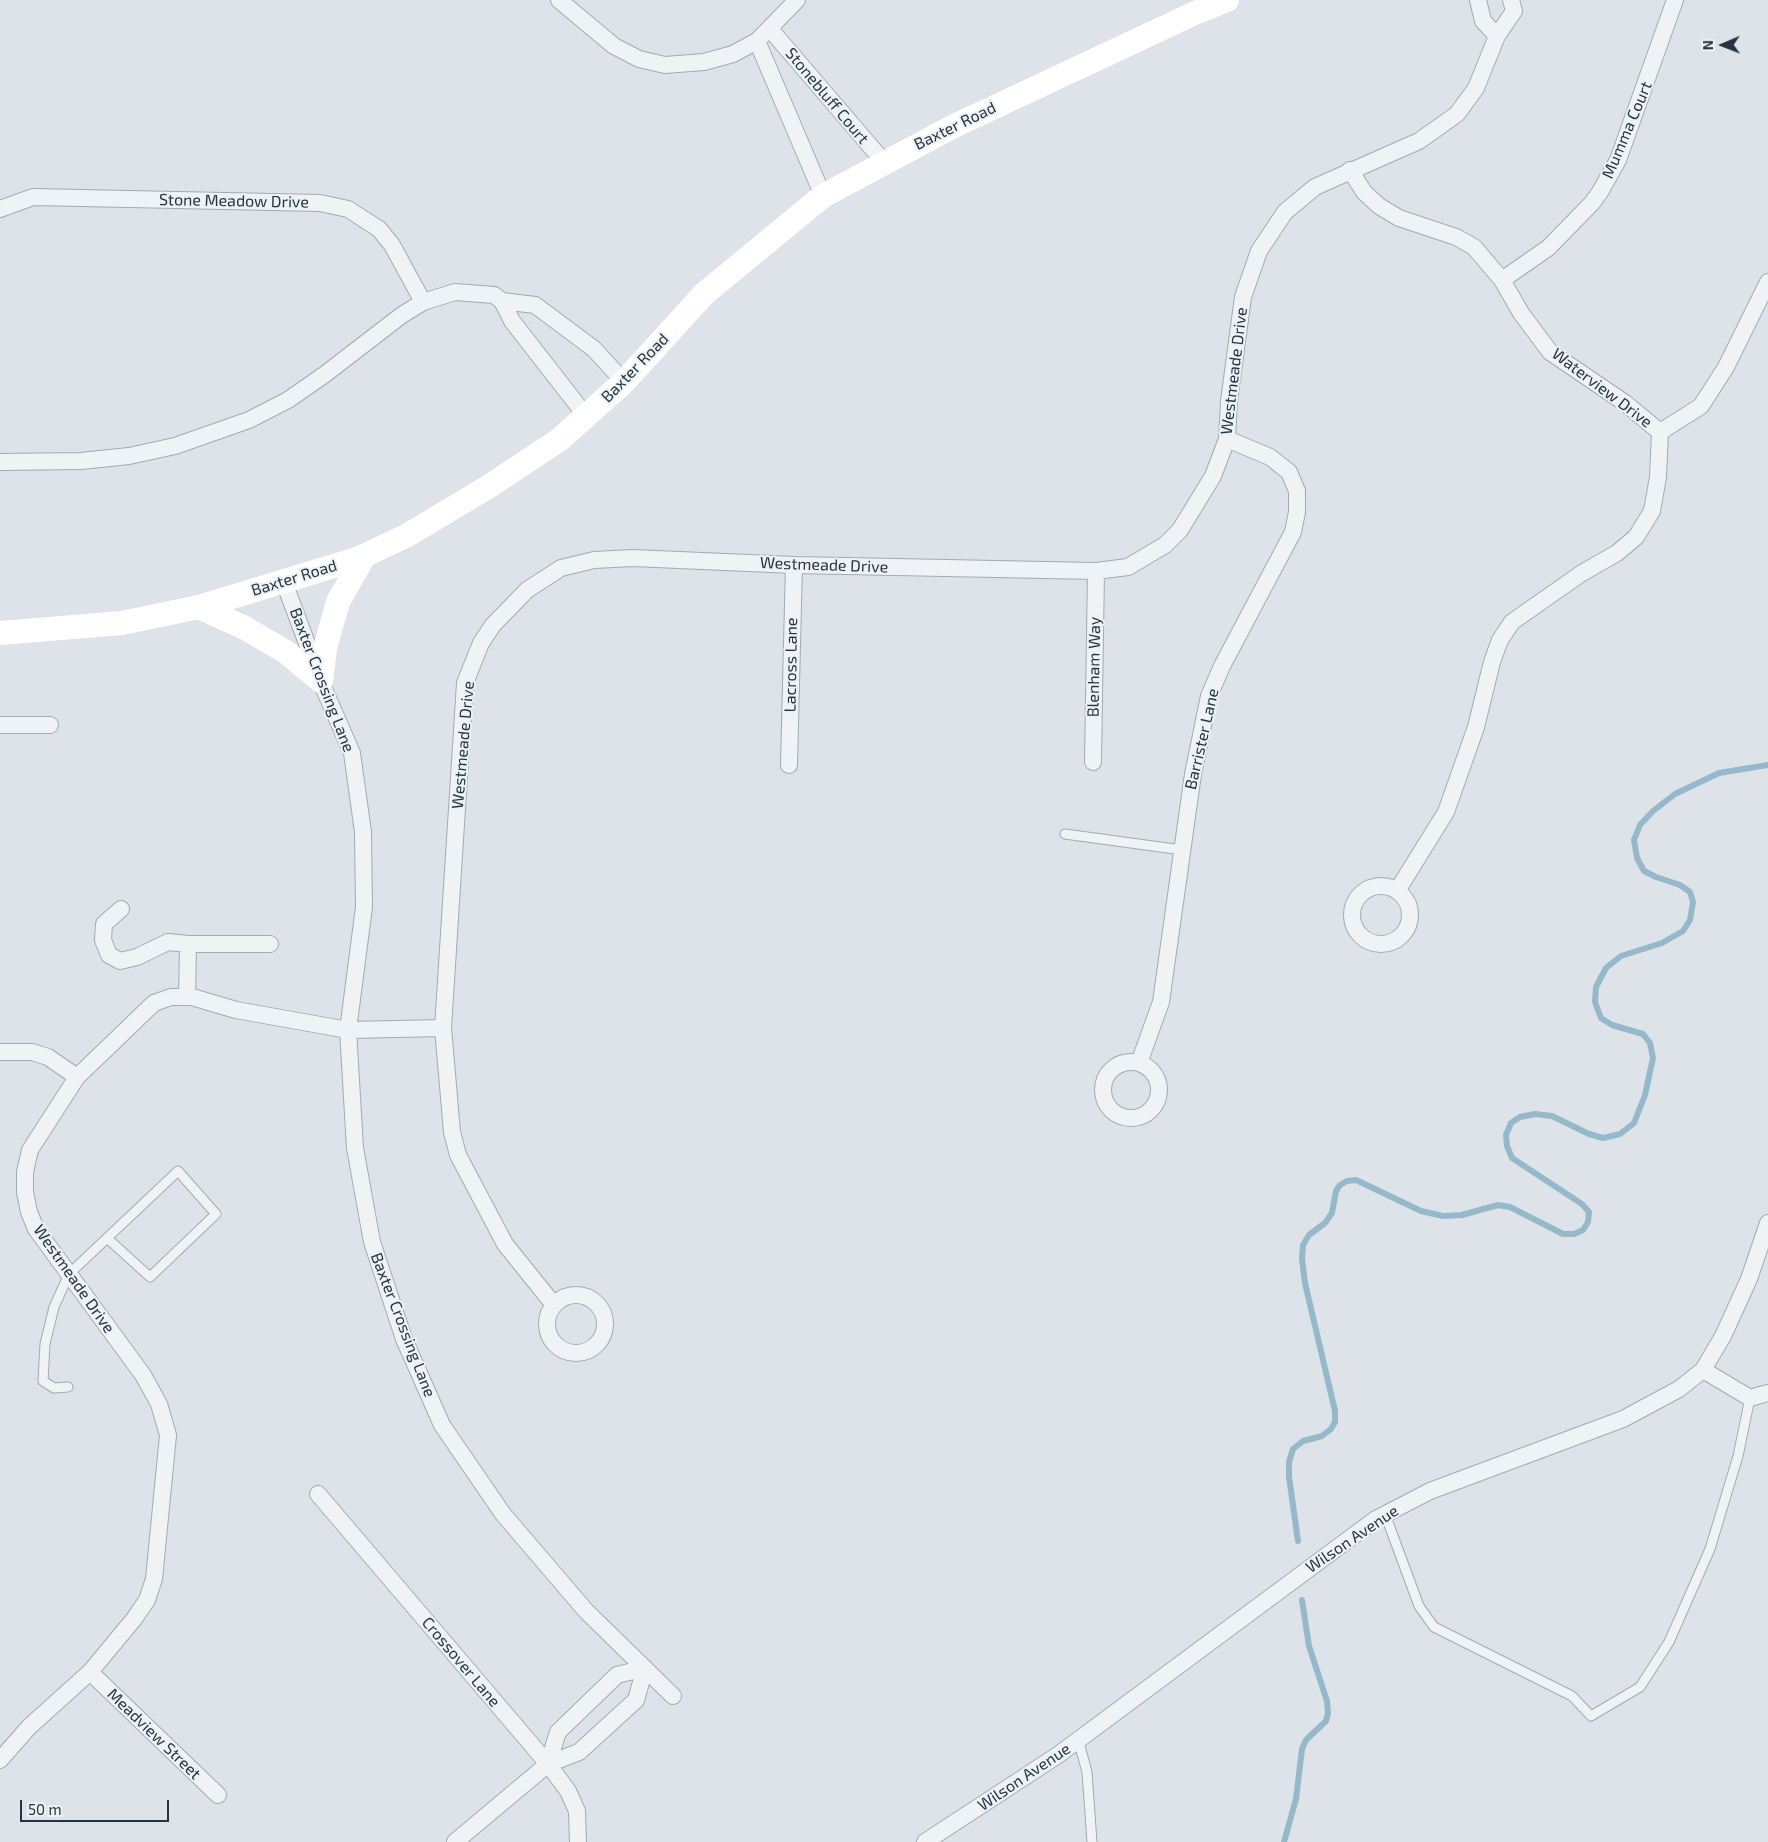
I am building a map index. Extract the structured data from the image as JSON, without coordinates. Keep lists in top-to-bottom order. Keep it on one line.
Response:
{"streets":{"main road":["Baxter Road"],"street":["Stonebluff Court","Mumma Court","Stone Meadow Drive","Westmeade Drive","Waterview Drive","Lacross Lane","Blenham Way","Baxter Crossing Lane","Barrister Lane","Wilson Avenue","Crossover Lane","Meadview Street"]},"crossings":[["Stonebluff Court","Baxter Road"],["Baxter Road","Baxter Crossing Lane"],["Mumma Court","Waterview Drive"],["Westmeade Drive","Waterview Drive"],["Westmeade Drive","Lacross Lane"],["Westmeade Drive","Blenham Way"],["Westmeade Drive","Baxter Crossing Lane"],["Westmeade Drive","Barrister Lane"],["Westmeade Drive","Meadview Street"]],"scale_bar":"50 m","north":"left"}
